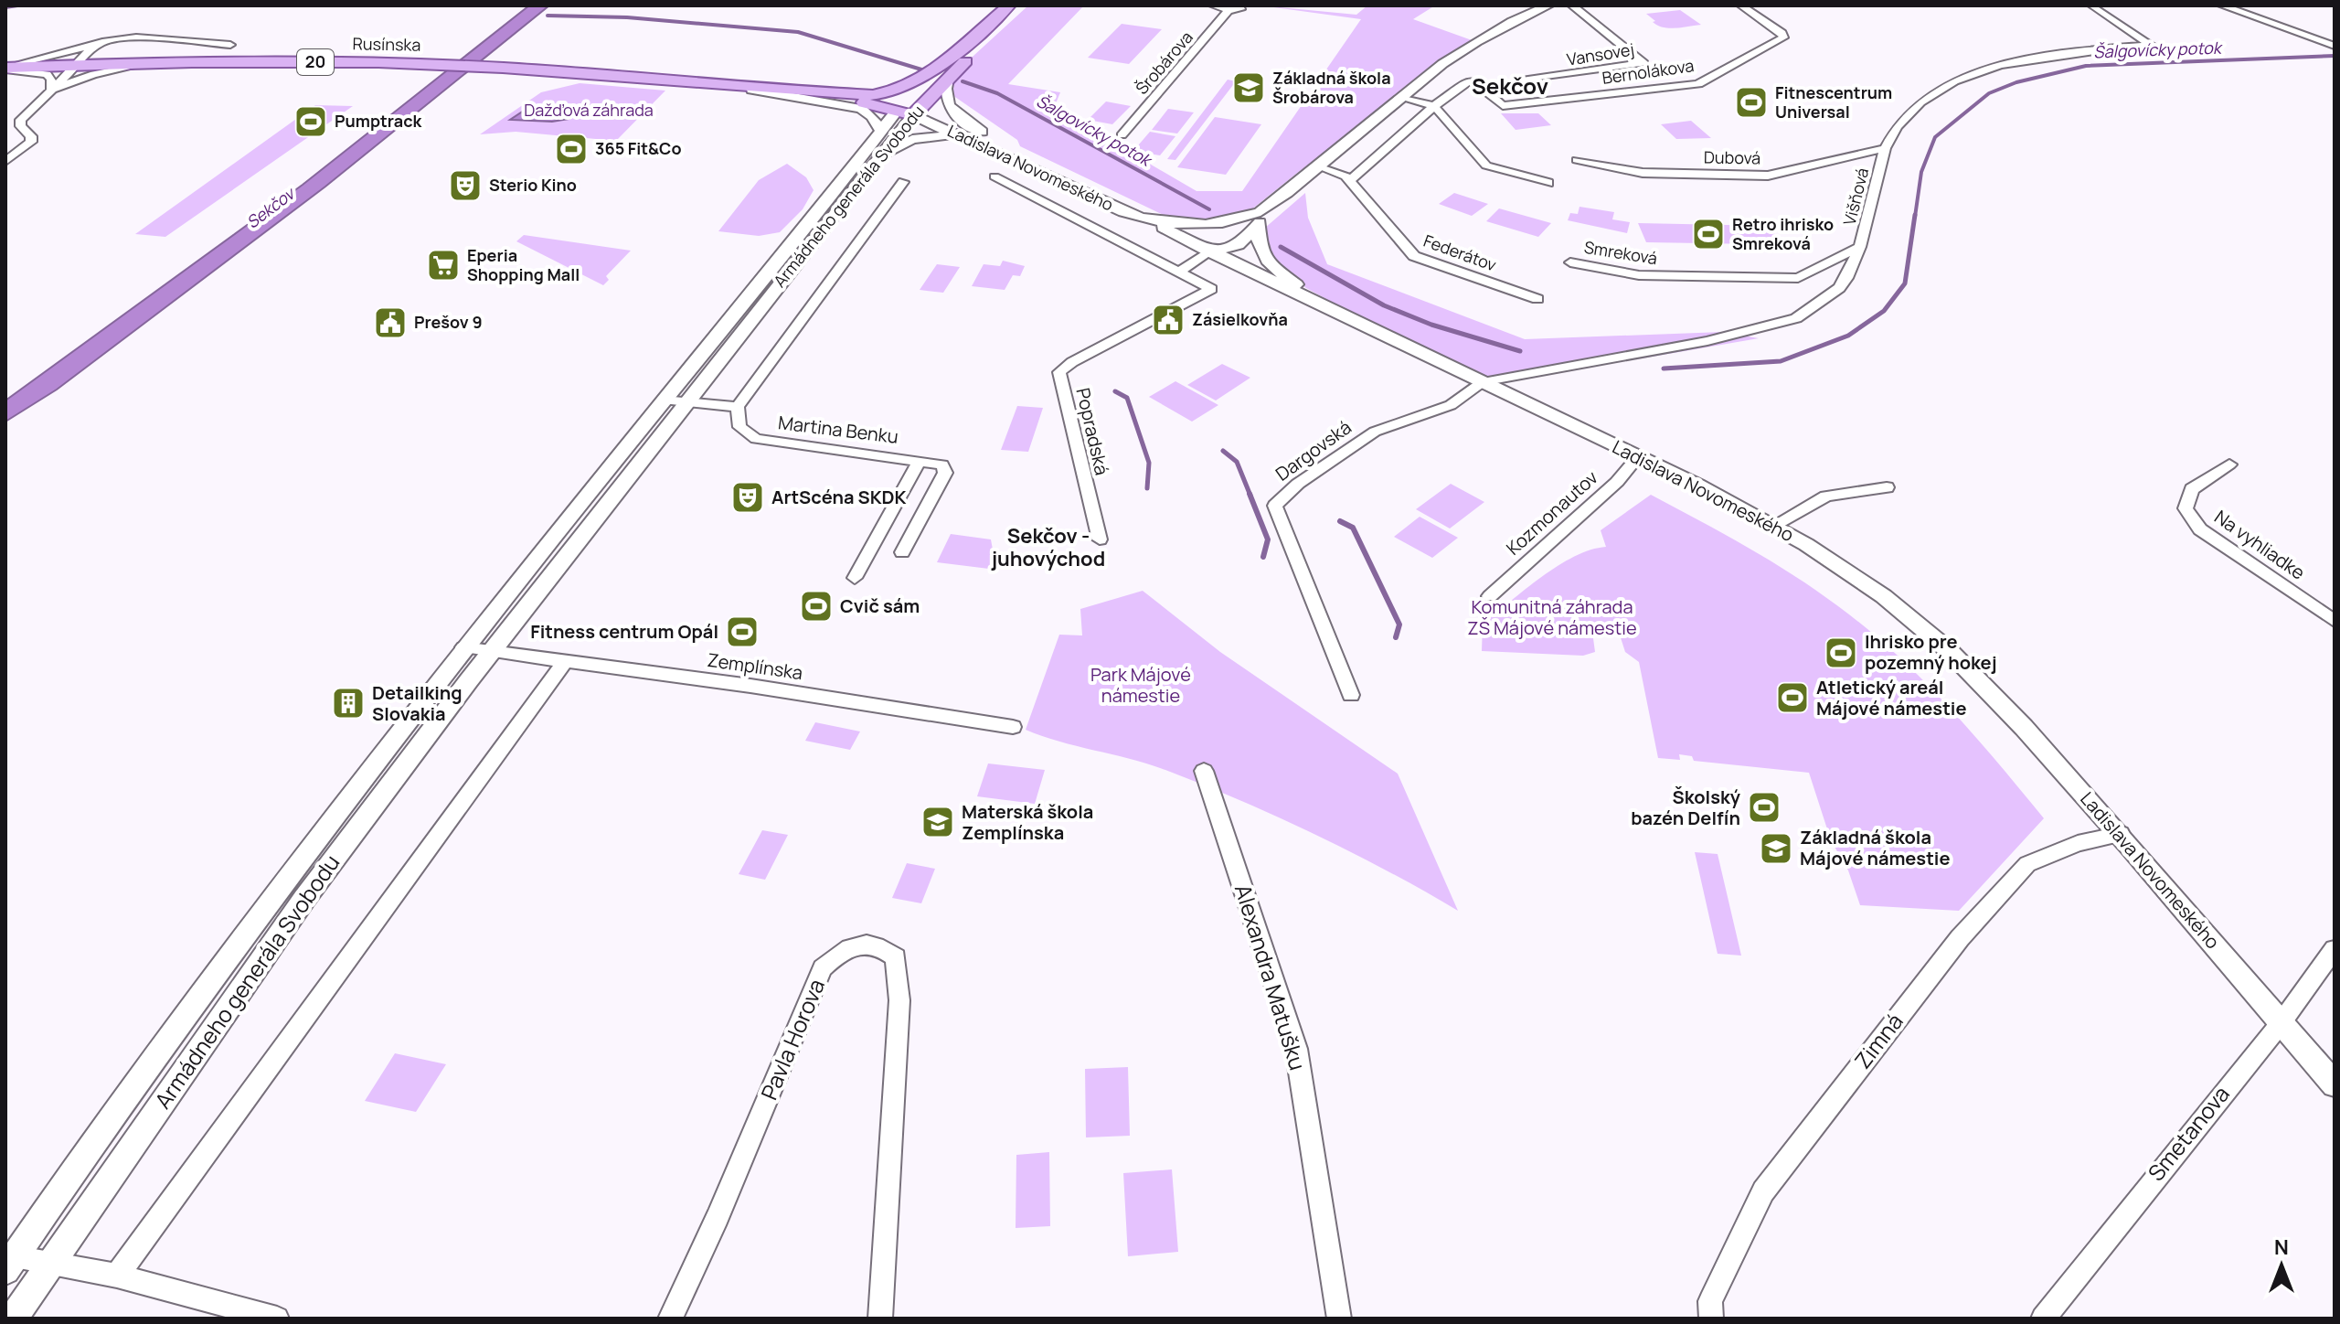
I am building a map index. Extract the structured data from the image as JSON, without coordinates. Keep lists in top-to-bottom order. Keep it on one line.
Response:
{"streets":{"main road":["Rusínska","20","Armádneho generála Svobodu"],"street":["Vansovej","Šrobárova","Bernolákova","Dubová","Ladislava Novomeského","Višňová","Federátov","Smreková","Martina Benku","Popradská","Dargovská","Kozmonautov","Na vyhliadke","Zemplínska","Alexandra Matušku","Pavla Horova","Zimná","Smetanova"]},"crossings":[["Rusínska","Ladislava Novomeského"],["Rusínska","Armádneho generála Svobodu"],["Dubová","Višňová"],["Ladislava Novomeského","Armádneho generála Svobodu"],["Ladislava Novomeského","Višňová"],["Ladislava Novomeského","Dargovská"],["Ladislava Novomeského","Kozmonautov"],["Ladislava Novomeského","Zimná"],["Ladislava Novomeského","Smetanova"],["Armádneho generála Svobodu","Martina Benku"],["Armádneho generála Svobodu","Zemplínska"],["Višňová","Smreková"],["Višňová","Dargovská"]],"districts":["Sekčov","Sekčov - juhovýchod"],"water":["Šalgovícky potok","Sekčov"],"parks":["Dažďová záhrada","Komunitná záhrada ZŠ Májové námestie","Park Májové námestie"],"places":{"school or university":["Základná škola Šrobárova","Materská škola Zemplínska","Základná škola Májové námestie"],"sports":["Fitnescentrum Universal","Pumptrack","365 Fit&Co","Retro ihrisko Smreková","Cvič sám","Fitness centrum Opál","Ihrisko pre pozemný hokej","Atletický areál Májové námestie","Školský bazén Delfín"],"theatre":["Sterio Kino","ArtScéna SKDK"],"supermarket":["Eperia Shopping Mall"],"public building":["Zásielkovňa","Prešov 9"],"building":["Detailking Slovakia"]},"north":"top"}
